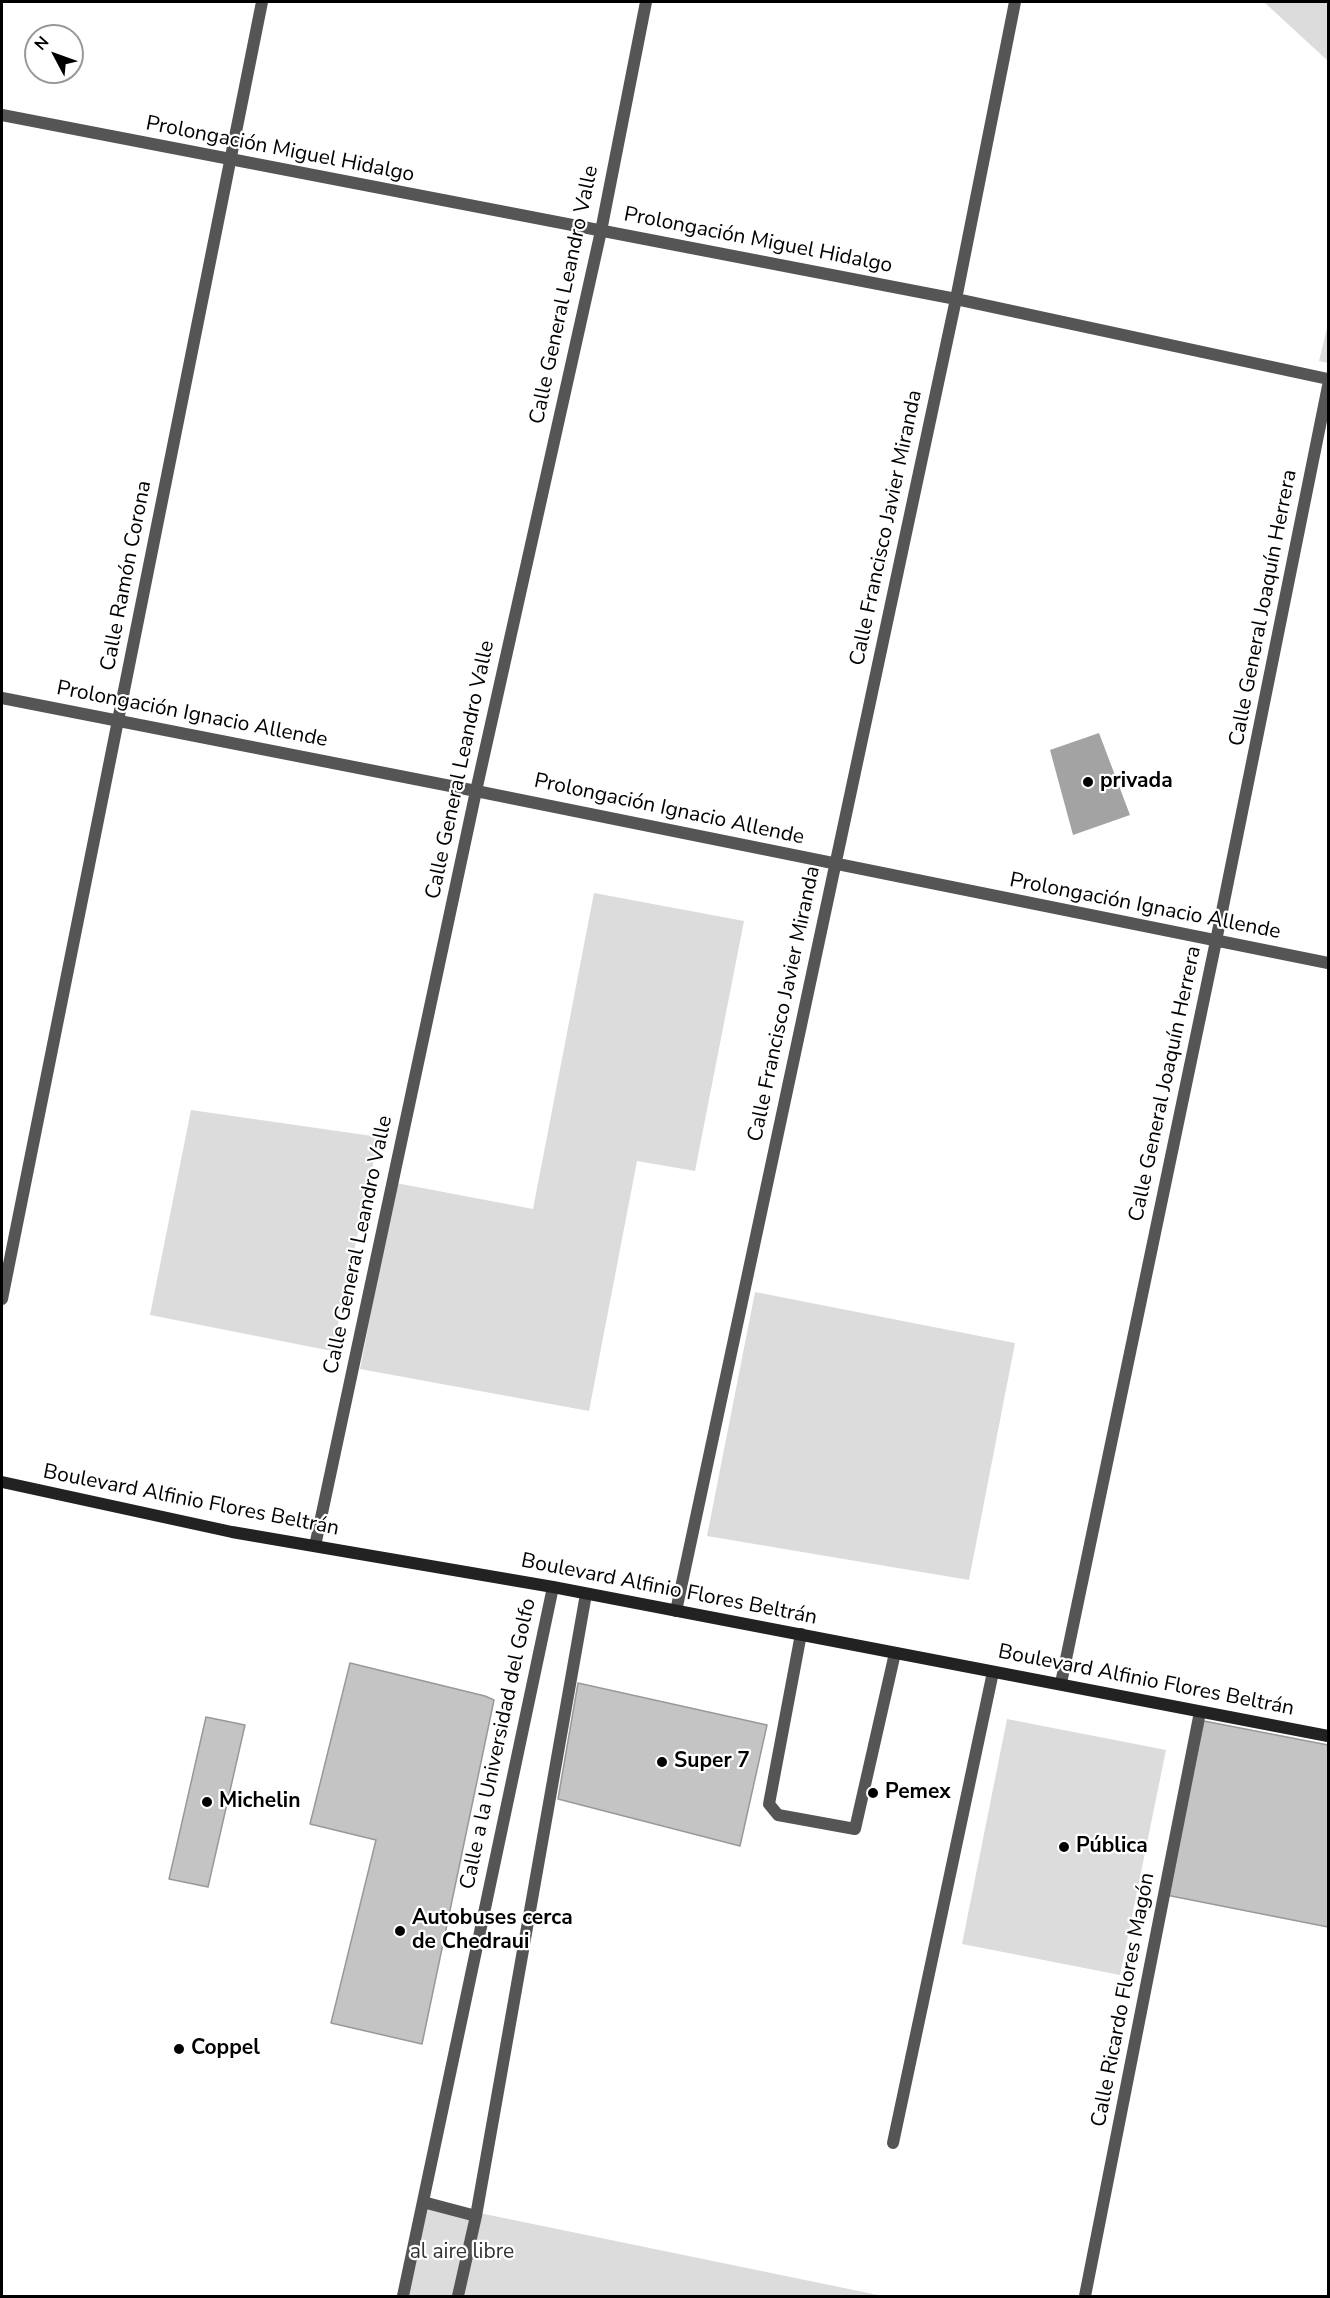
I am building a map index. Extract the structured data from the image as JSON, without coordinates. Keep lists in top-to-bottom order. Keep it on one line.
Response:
{"streets":{"street":["Prolongación Miguel Hidalgo","Calle General Leandro Valle","Calle Francisco Javier Miranda","Calle Ramón Corona","Calle General Joaquín Herrera","Prolongación Ignacio Allende","Boulevard Alfinio Flores Beltrán","Calle a la Universidad del Golfo","Calle Ricardo Flores Magón"]},"crossings":[["Prolongación Miguel Hidalgo","Calle General Leandro Valle"],["Prolongación Miguel Hidalgo","Calle Francisco Javier Miranda"],["Prolongación Miguel Hidalgo","Calle Ramón Corona"],["Calle General Leandro Valle","Prolongación Ignacio Allende"],["Calle General Leandro Valle","Boulevard Alfinio Flores Beltrán"],["Calle Francisco Javier Miranda","Prolongación Ignacio Allende"],["Calle Francisco Javier Miranda","Boulevard Alfinio Flores Beltrán"],["Calle Ramón Corona","Prolongación Ignacio Allende"],["Calle General Joaquín Herrera","Prolongación Ignacio Allende"],["Calle General Joaquín Herrera","Boulevard Alfinio Flores Beltrán"],["Boulevard Alfinio Flores Beltrán","Calle a la Universidad del Golfo"],["Boulevard Alfinio Flores Beltrán","Calle Ricardo Flores Magón"]],"parks":["al aire libre"],"places":["privada","Super 7","Pemex","Michelin","Pública","Autobuses cerca de Chedraui","Coppel"],"north":"top left"}
